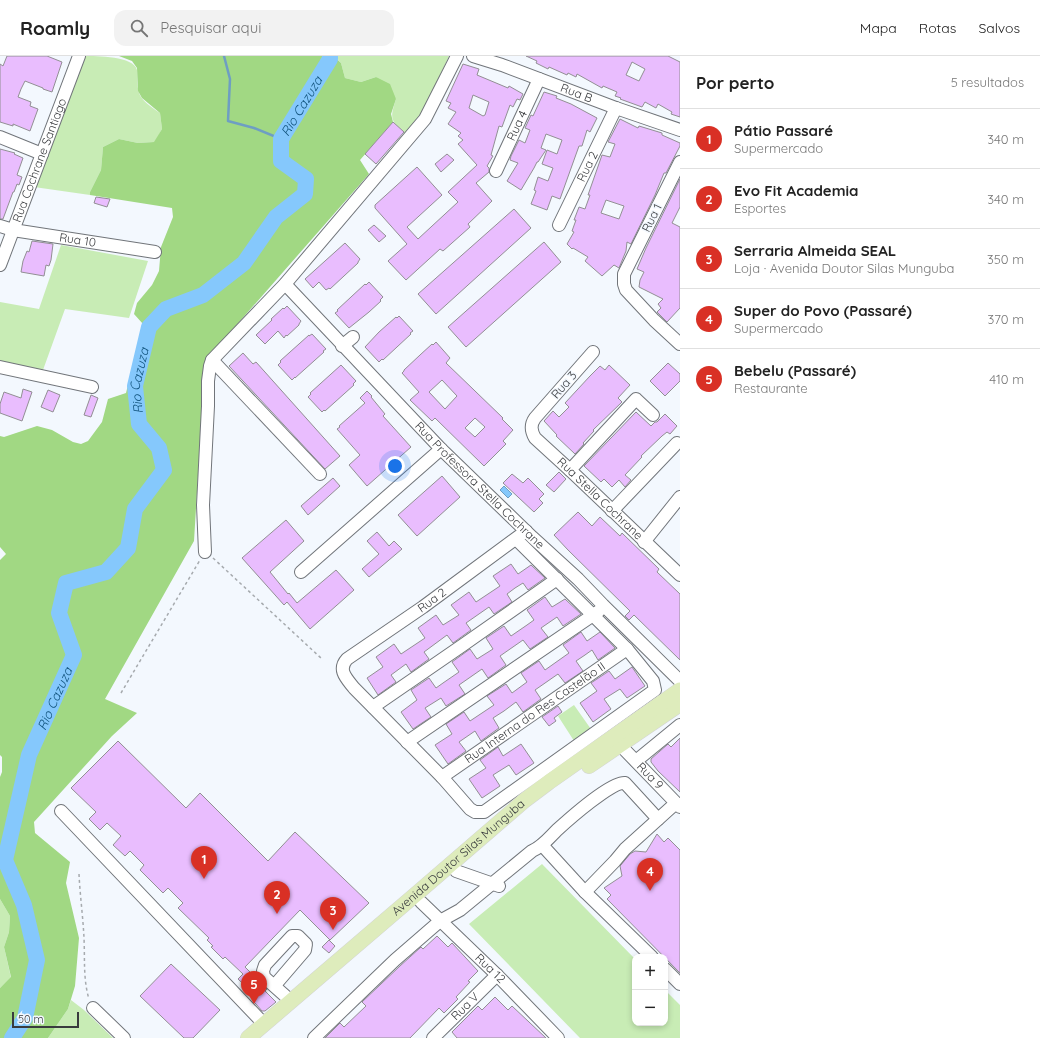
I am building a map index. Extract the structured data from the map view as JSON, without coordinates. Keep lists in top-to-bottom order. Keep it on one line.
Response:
{"streets":{"main road":["Avenida Doutor Silas Munguba"],"street":["Rua B","Rua 4","Rua Cochrane Santiago","Rua 2","Rua 1","Rua 10","Rua 3","Rua Professora Stella Cochrane","Rua Stella Cochrane","Rua Interna do Res Castelão II","Rua 9","Rua 12","Rua V"]},"crossings":[["Rua B","Rua 4"],["Rua B","Rua 2"],["Rua Cochrane Santiago","Rua 10"],["Rua 2","Rua Professora Stella Cochrane"],["Rua 3","Rua Stella Cochrane"],["Rua 9","Avenida Doutor Silas Munguba"],["Avenida Doutor Silas Munguba","Rua 12"],["Rua 12","Rua V"]],"water":["Rio Cazuza"],"scale_bar":"50 m","page":{"header":"Roamly","search":"Pesquisar aqui","nav":["Mapa","Rotas","Salvos"],"heading":["Por perto","5 resultados"],"list":[{"mark":"1","name":"Pátio Passaré","note":"Supermercado","value":"340 m"},{"mark":"2","name":"Evo Fit Academia","note":"Esportes","value":"340 m"},{"mark":"3","name":"Serraria Almeida SEAL","note":"Loja · Avenida Doutor Silas Munguba","value":"350 m"},{"mark":"4","name":"Super do Povo (Passaré)","note":"Supermercado","value":"370 m"},{"mark":"5","name":"Bebelu (Passaré)","note":"Restaurante","value":"410 m"}],"pins":["1","4","2","3","5"],"map_buttons":["+","−"],"scale":"50 m"}}
